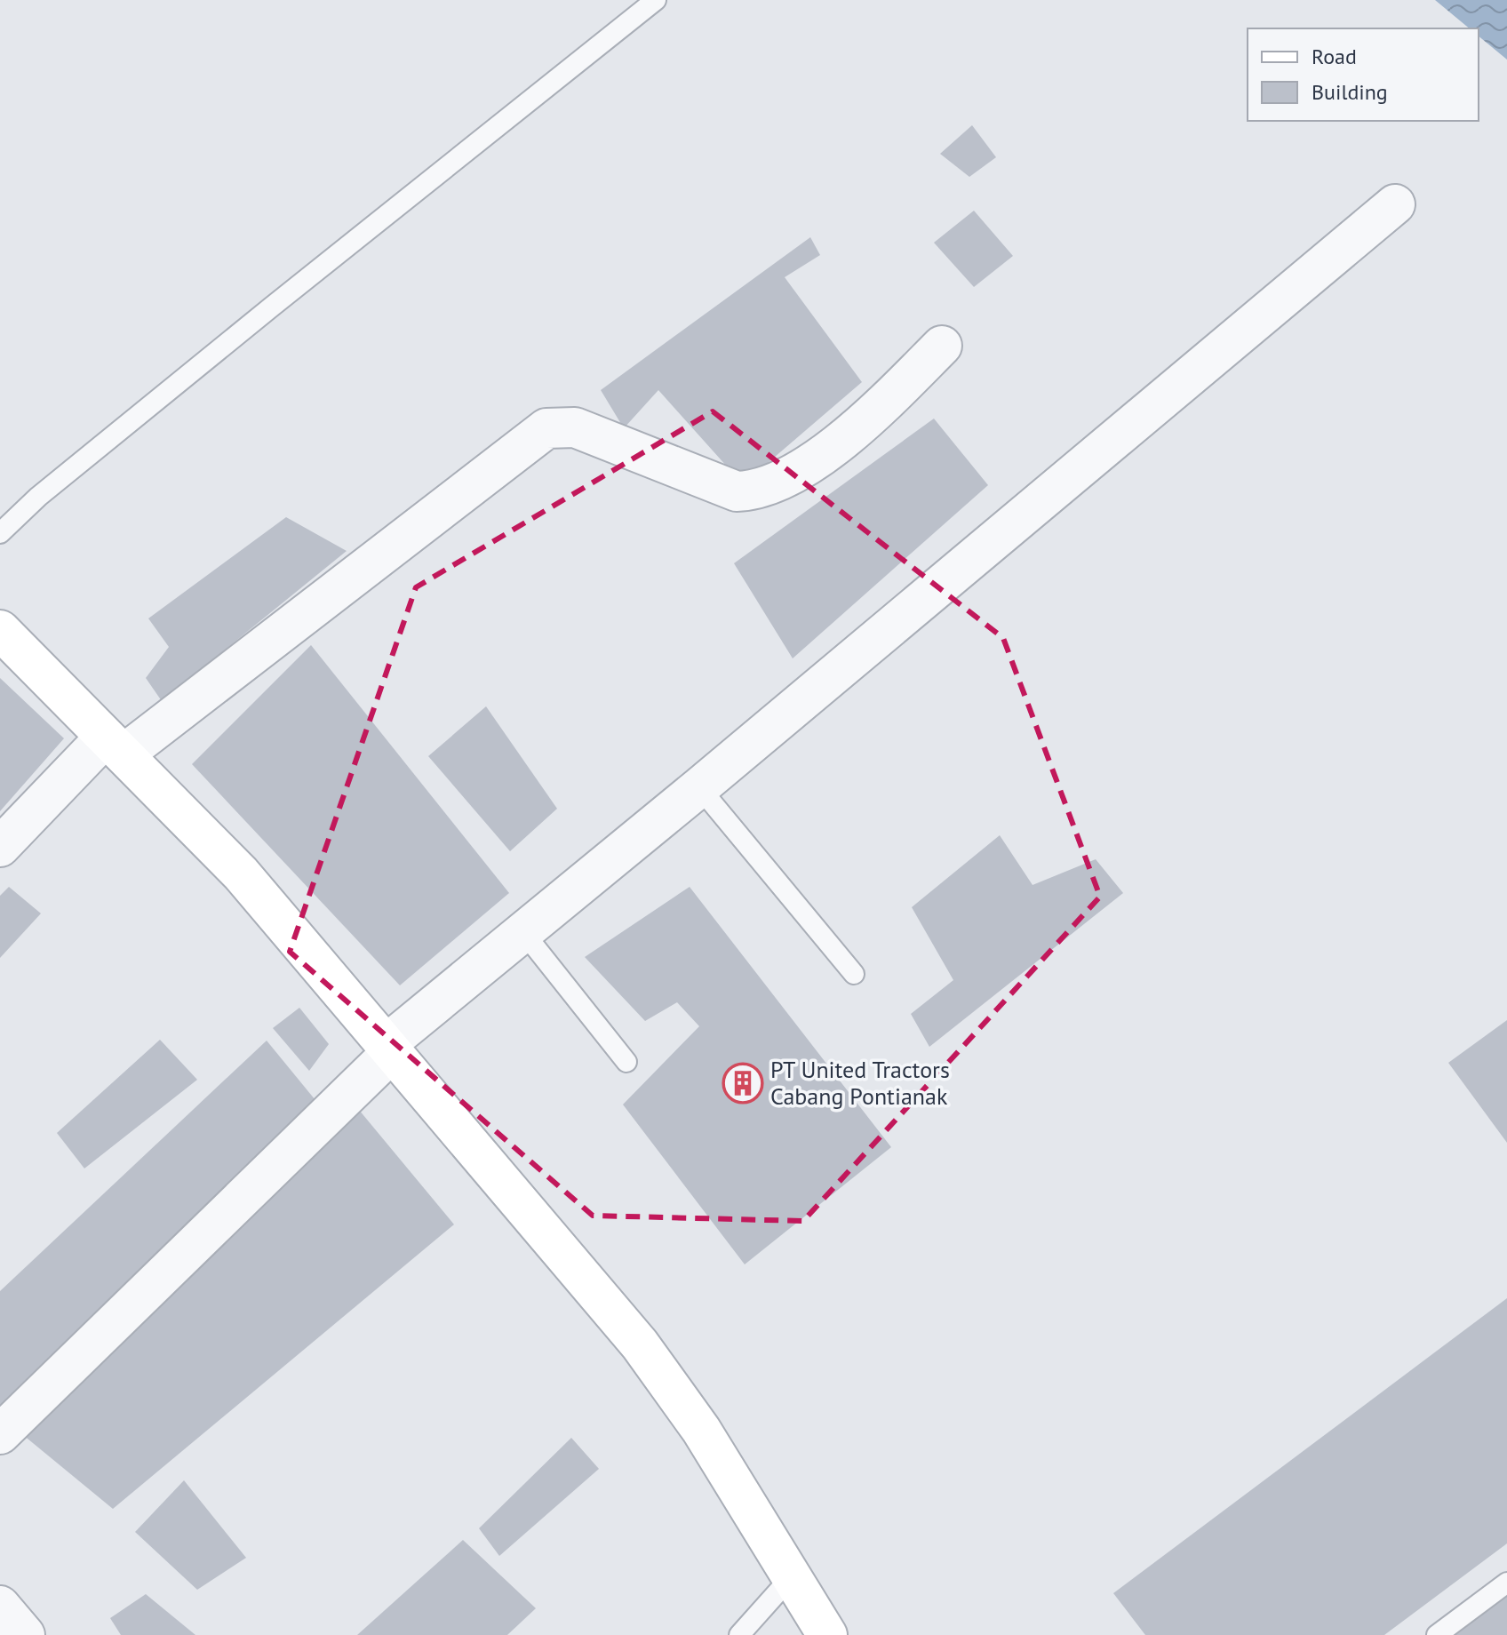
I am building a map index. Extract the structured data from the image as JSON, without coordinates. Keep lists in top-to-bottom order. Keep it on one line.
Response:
{"places":{"building":["PT United Tractors Cabang Pontianak"]},"legend":["Road","Building"]}
